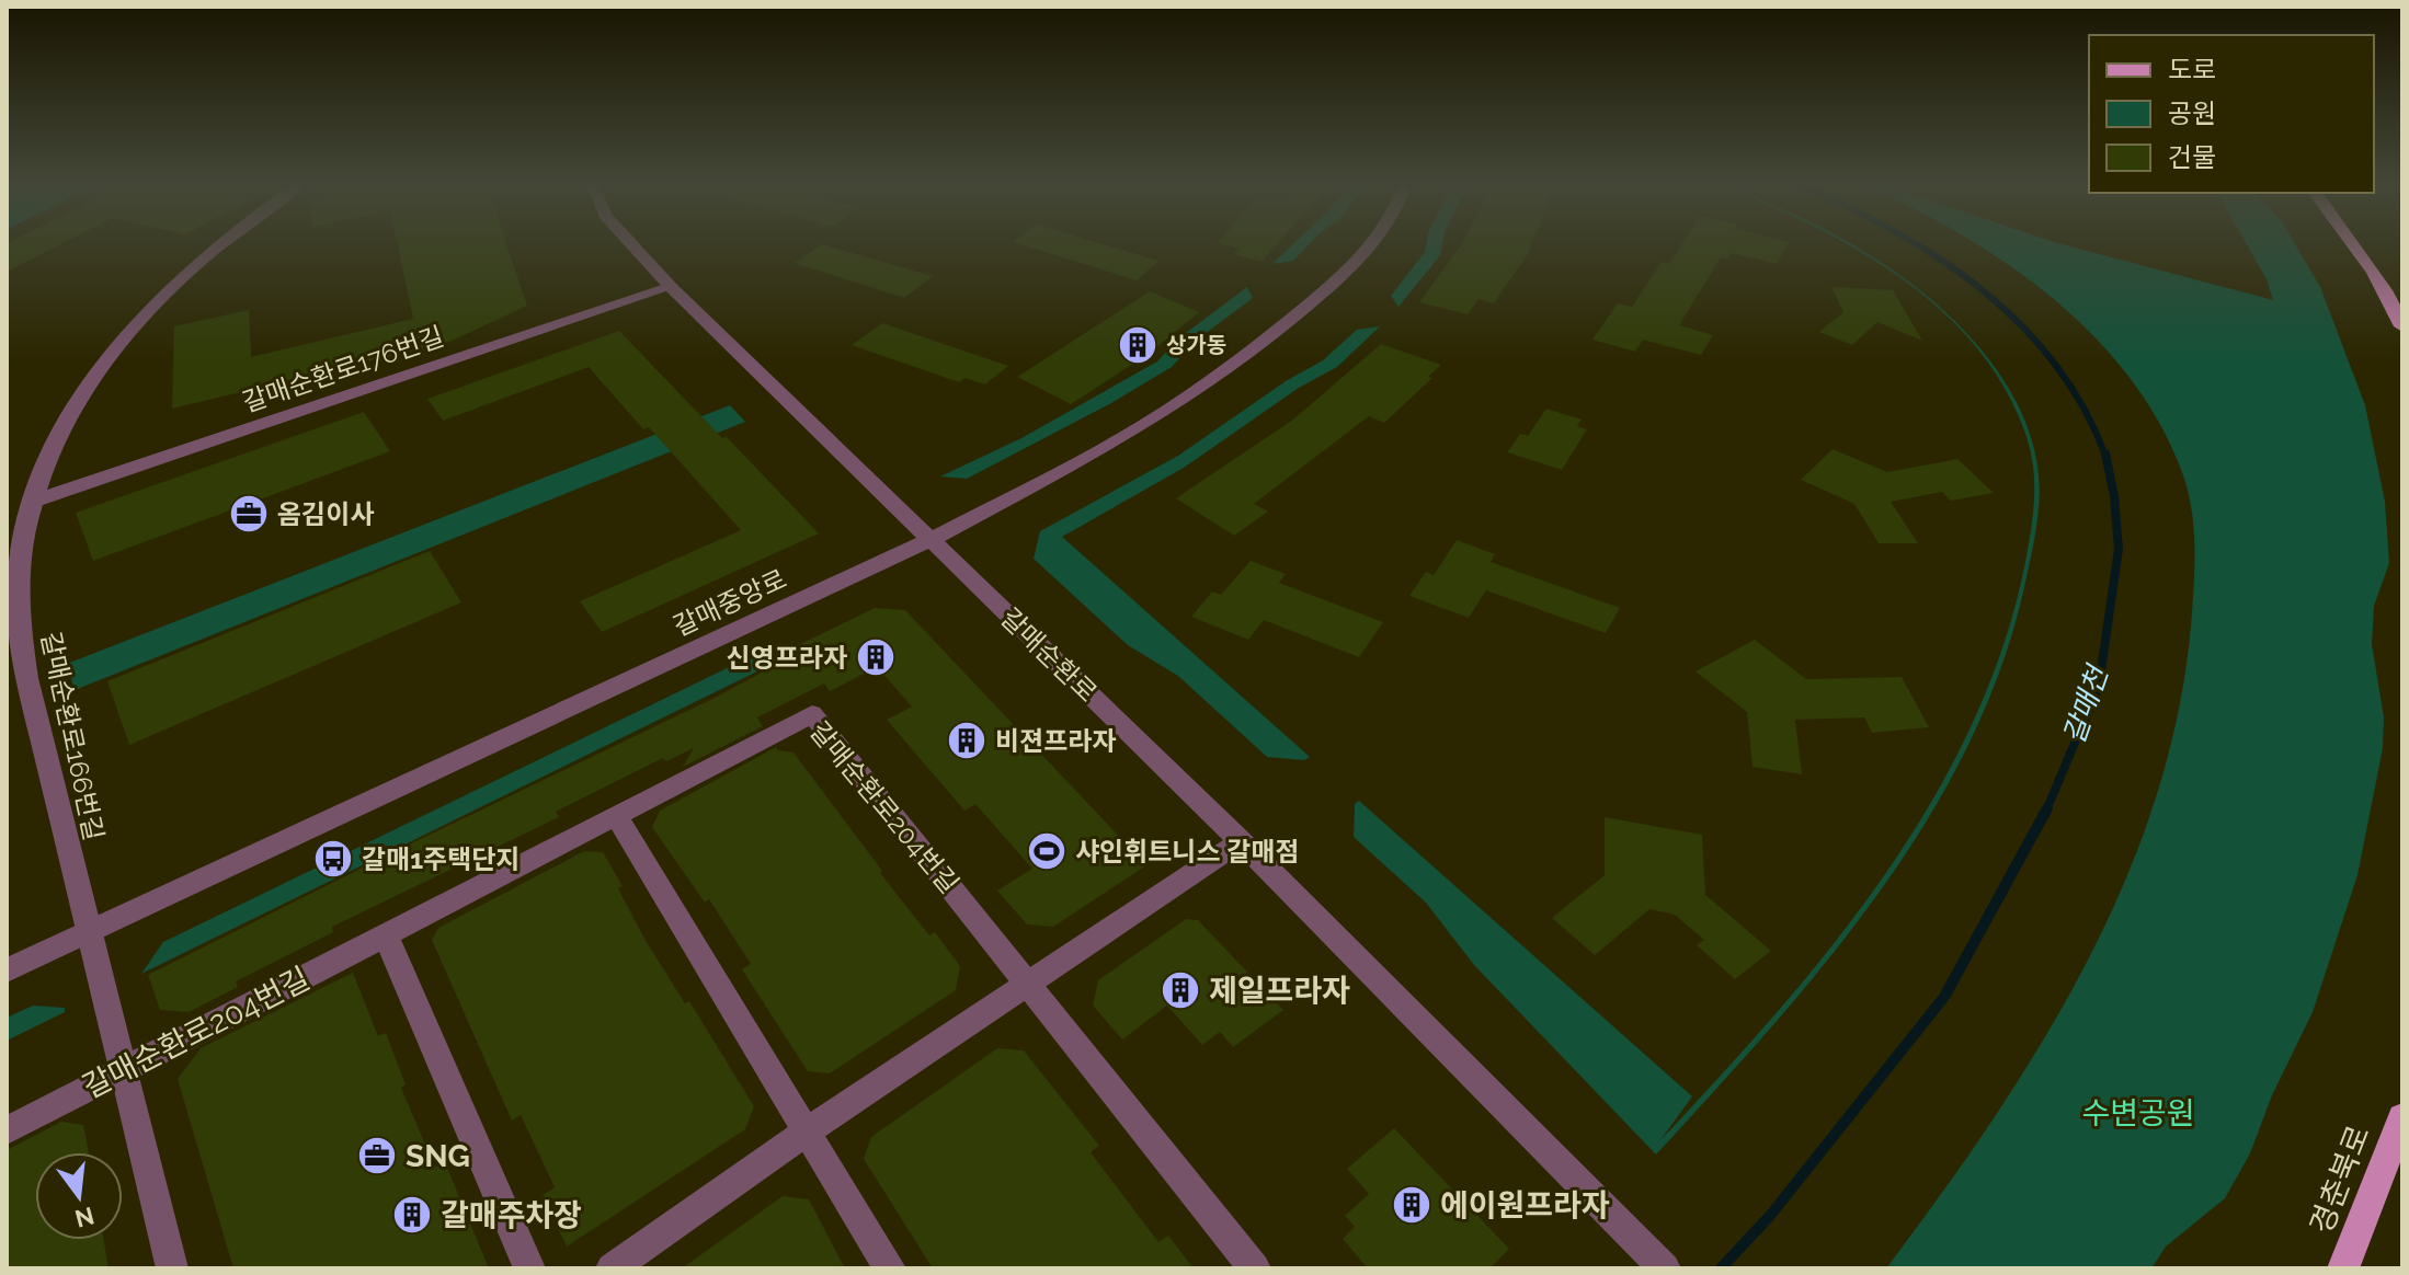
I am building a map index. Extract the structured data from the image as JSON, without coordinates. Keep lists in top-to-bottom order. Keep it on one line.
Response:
{"streets":{"main road":["경춘북로"],"street":["갈매순환로176번길","갈매중앙로","갈매순환로","갈매순환로166번길","갈매순환로204번길"]},"crossings":[["갈매순환로176번길","갈매순환로"],["갈매순환로176번길","갈매순환로166번길"],["갈매중앙로","갈매순환로"],["갈매중앙로","갈매순환로166번길"],["갈매순환로166번길","갈매순환로204번길"]],"water":["갈매천"],"parks":["수변공원"],"places":{"building":["상가동","신영프라자","비젼프라자","제일프라자","에이원프라자","갈매주차장"],"office":["옴김이사","SNG"],"sports":["샤인휘트니스 갈매점"],"bus stop":["갈매1주택단지"]},"legend":["도로","공원","건물"],"north":"bottom"}
